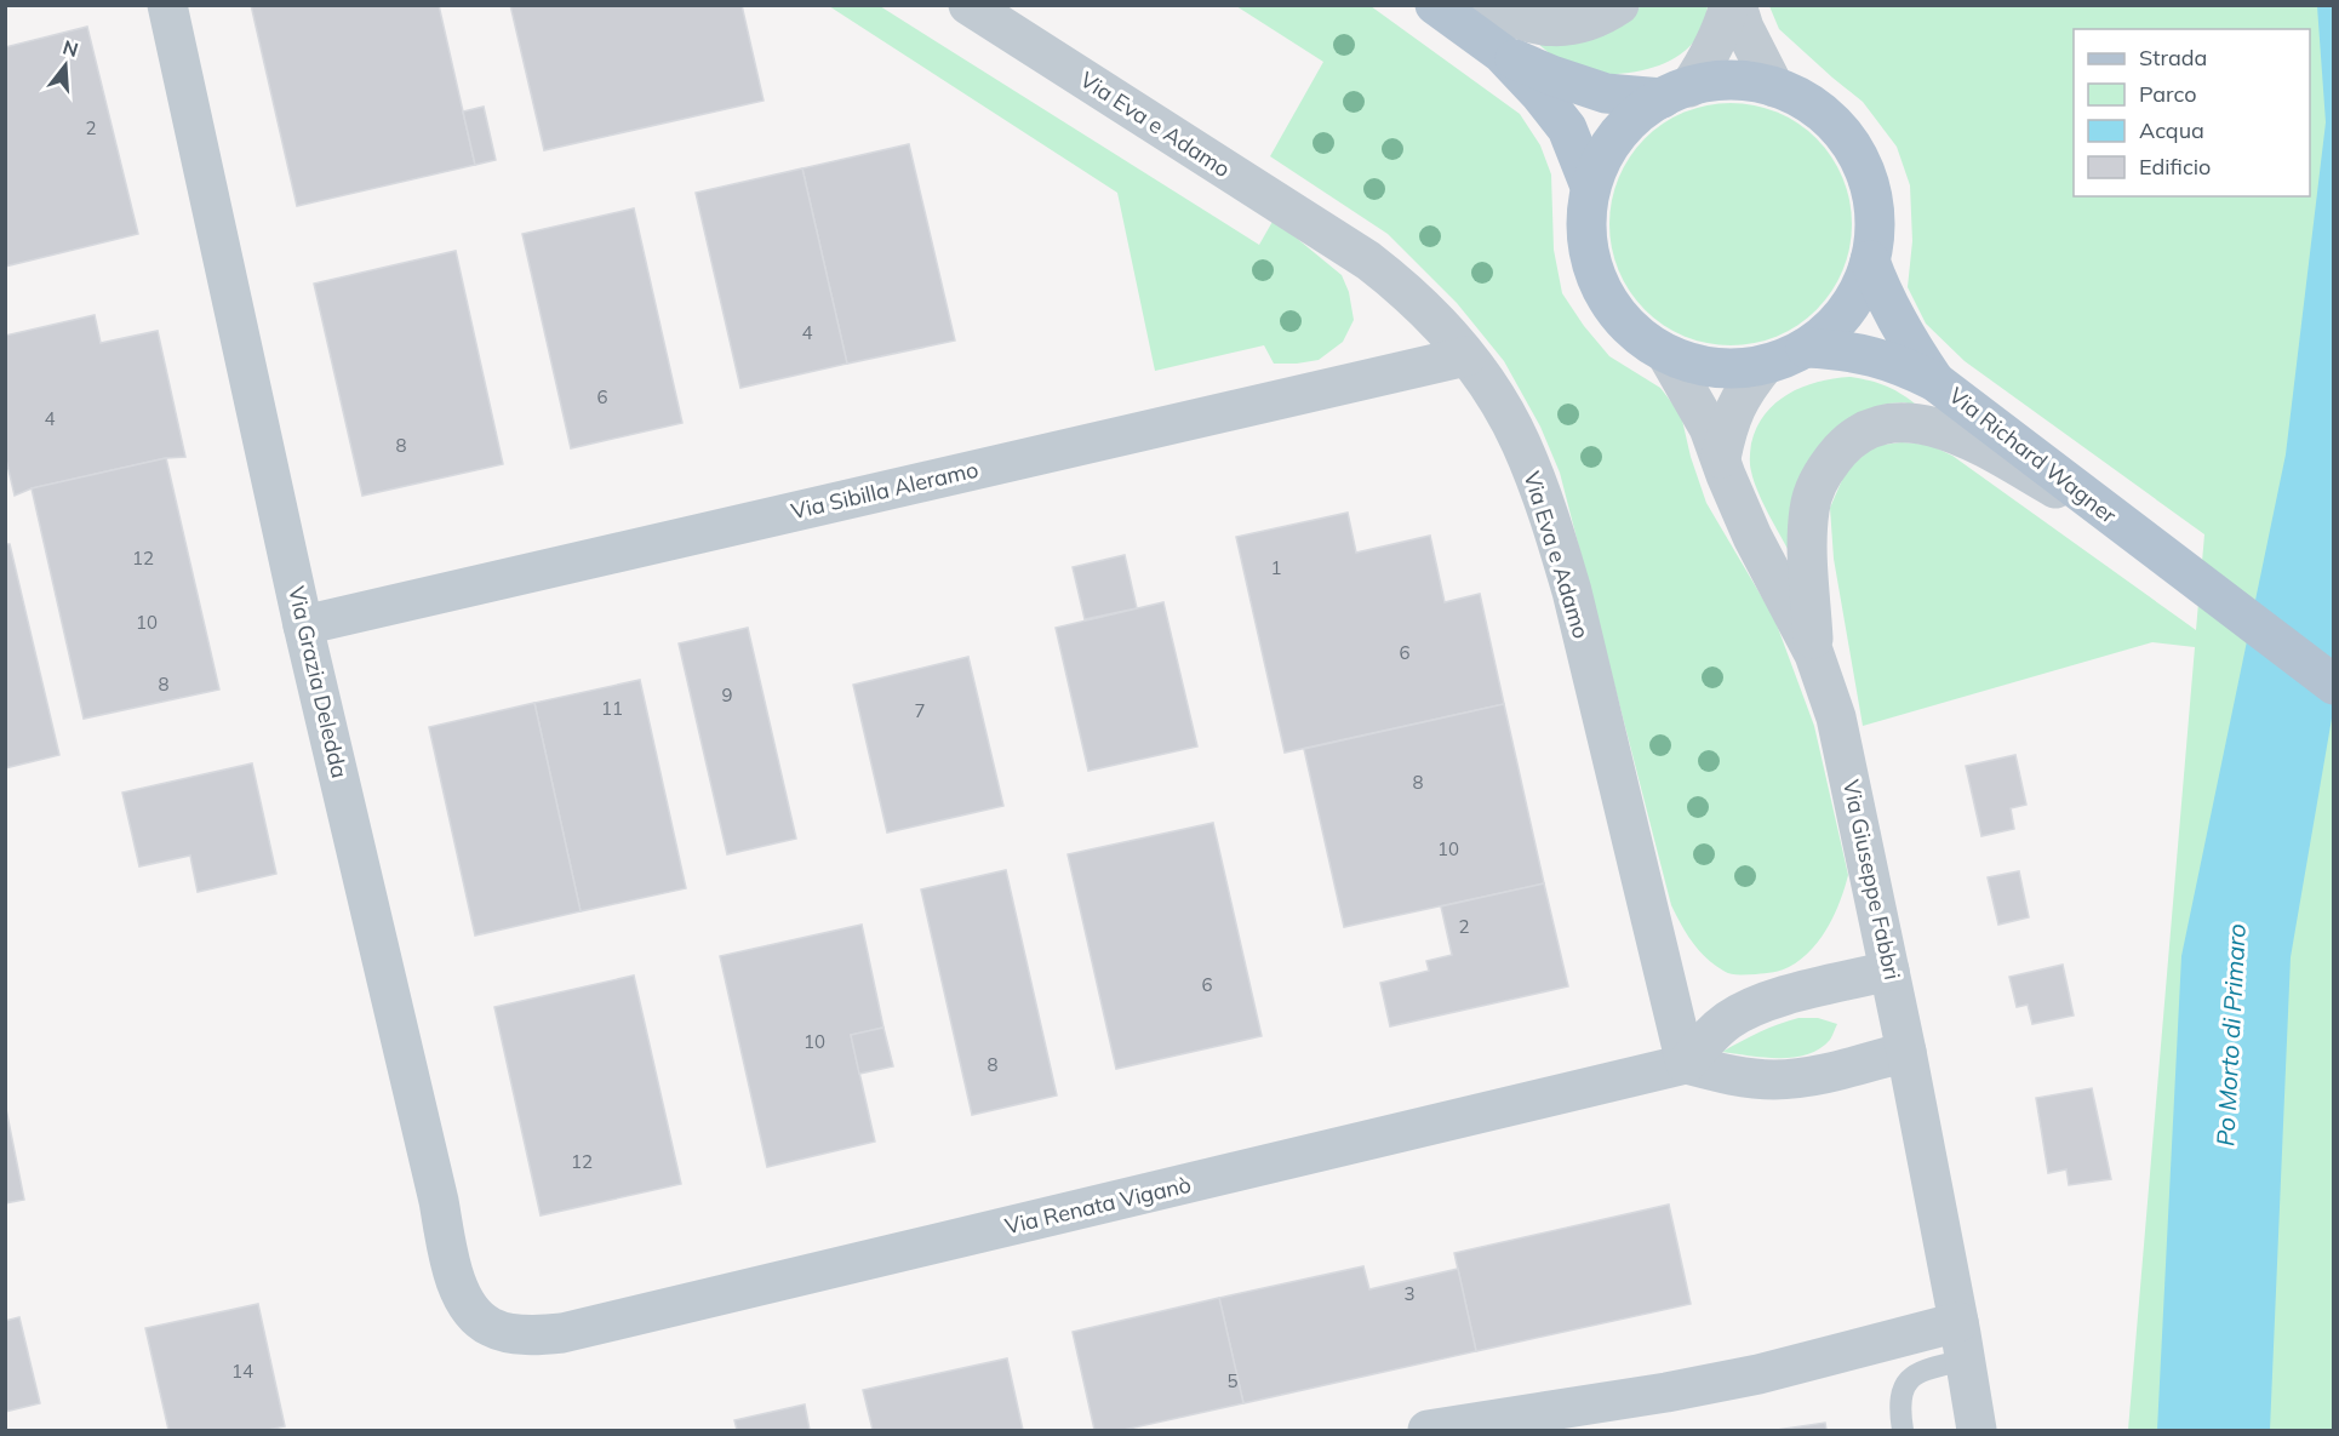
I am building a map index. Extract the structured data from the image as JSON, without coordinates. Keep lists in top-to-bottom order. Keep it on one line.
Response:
{"streets":{"main road":["Via Richard Wagner"],"street":["Via Eva e Adamo","Via Sibilla Aleramo","Via Grazia Deledda","Via Giuseppe Fabbri","Via Renata Viganò"]},"crossings":[["Via Eva e Adamo","Via Sibilla Aleramo"],["Via Eva e Adamo","Via Renata Viganò"],["Via Richard Wagner","Via Giuseppe Fabbri"],["Via Sibilla Aleramo","Via Grazia Deledda"],["Via Grazia Deledda","Via Renata Viganò"],["Via Giuseppe Fabbri","Via Renata Viganò"]],"water":["Po Morto di Primaro"],"house_numbers":["2","4","6","4","8","12","1","10","6","8","9","11","7","8","10","2","6","10","8","12","3","14","5"],"legend":["Strada","Parco","Acqua","Edificio"],"north":"top"}
